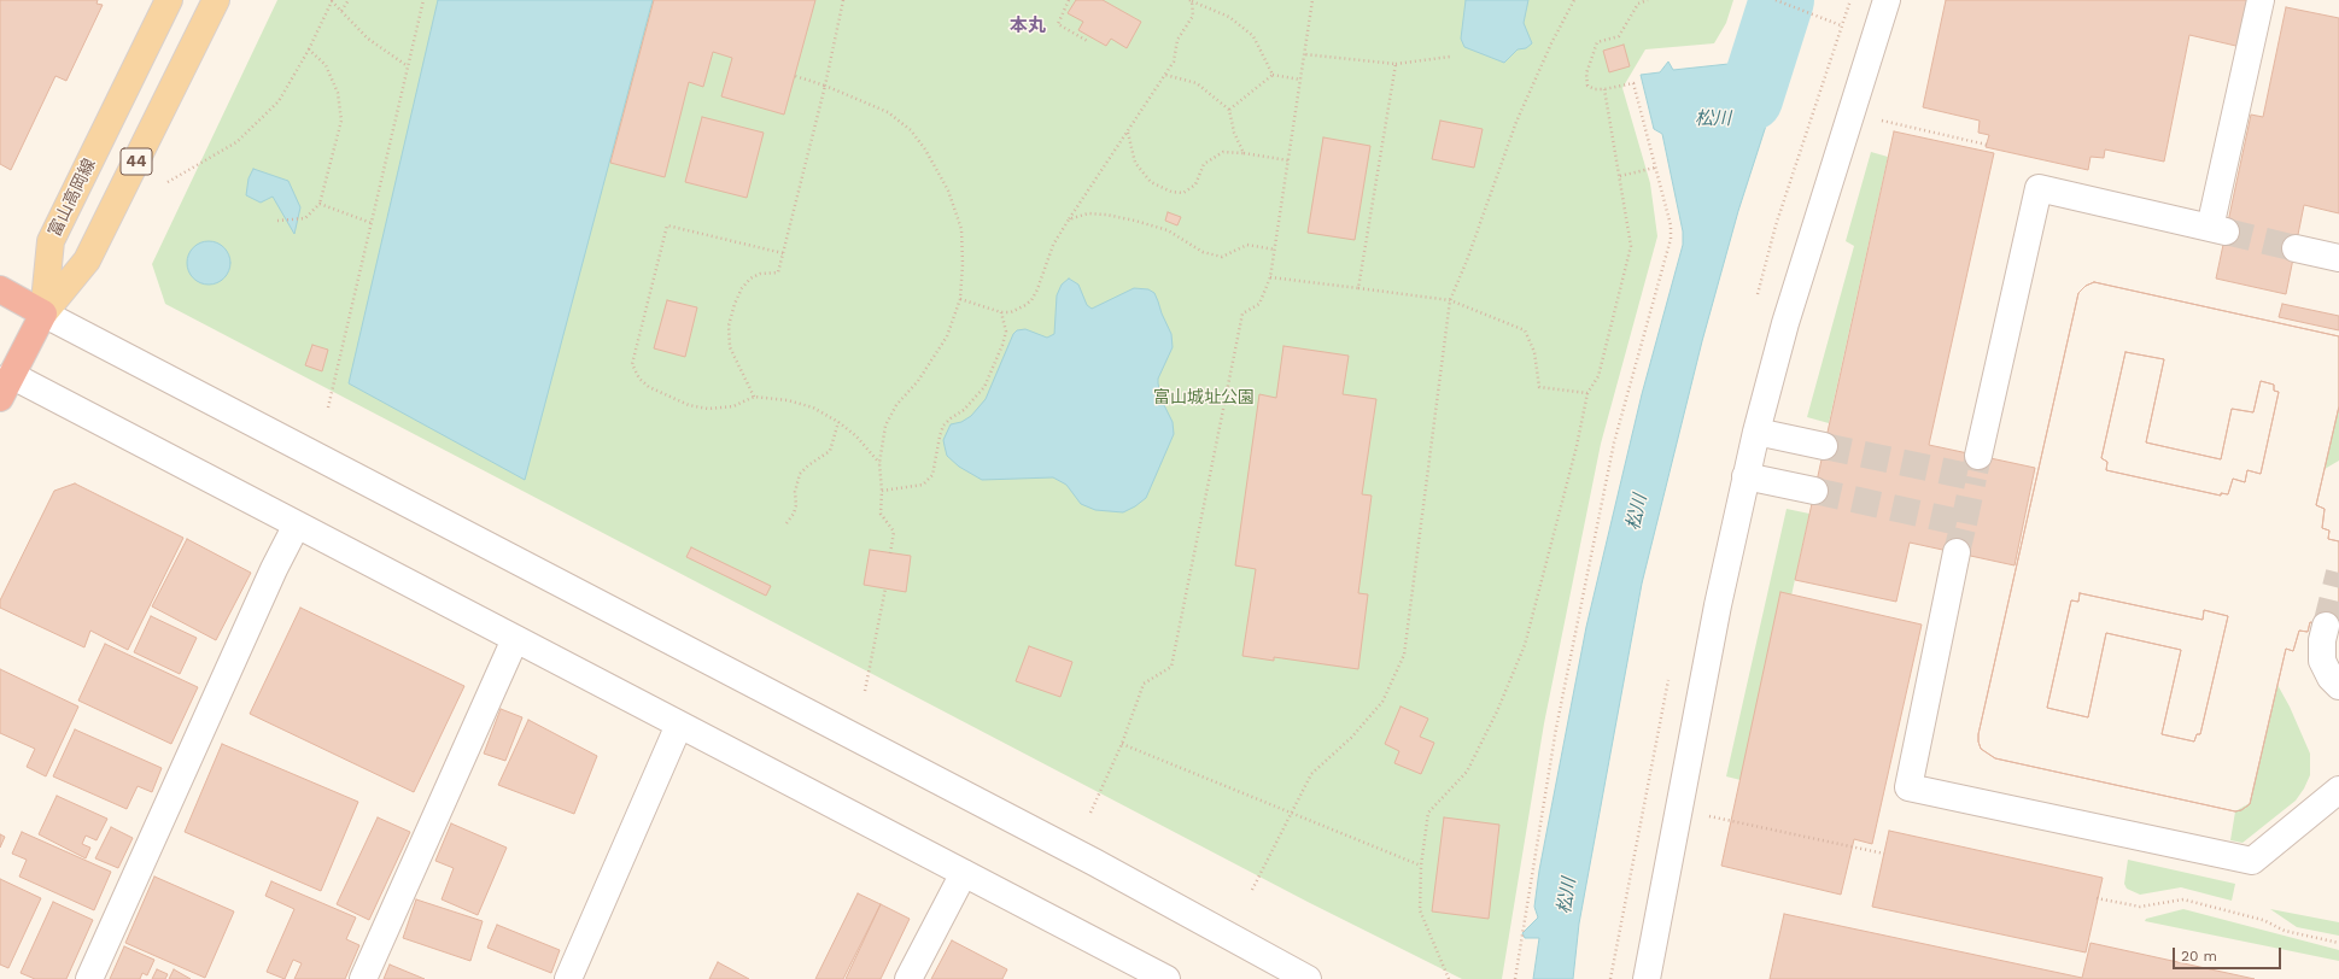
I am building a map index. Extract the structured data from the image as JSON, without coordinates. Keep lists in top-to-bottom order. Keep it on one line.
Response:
{"streets":{"main road":["44","富山高岡線"]},"crossings":[["44","富山高岡線"]],"districts":["本丸"],"water":["松川"],"parks":["富山城址公園"],"scale_bar":"20 m"}
